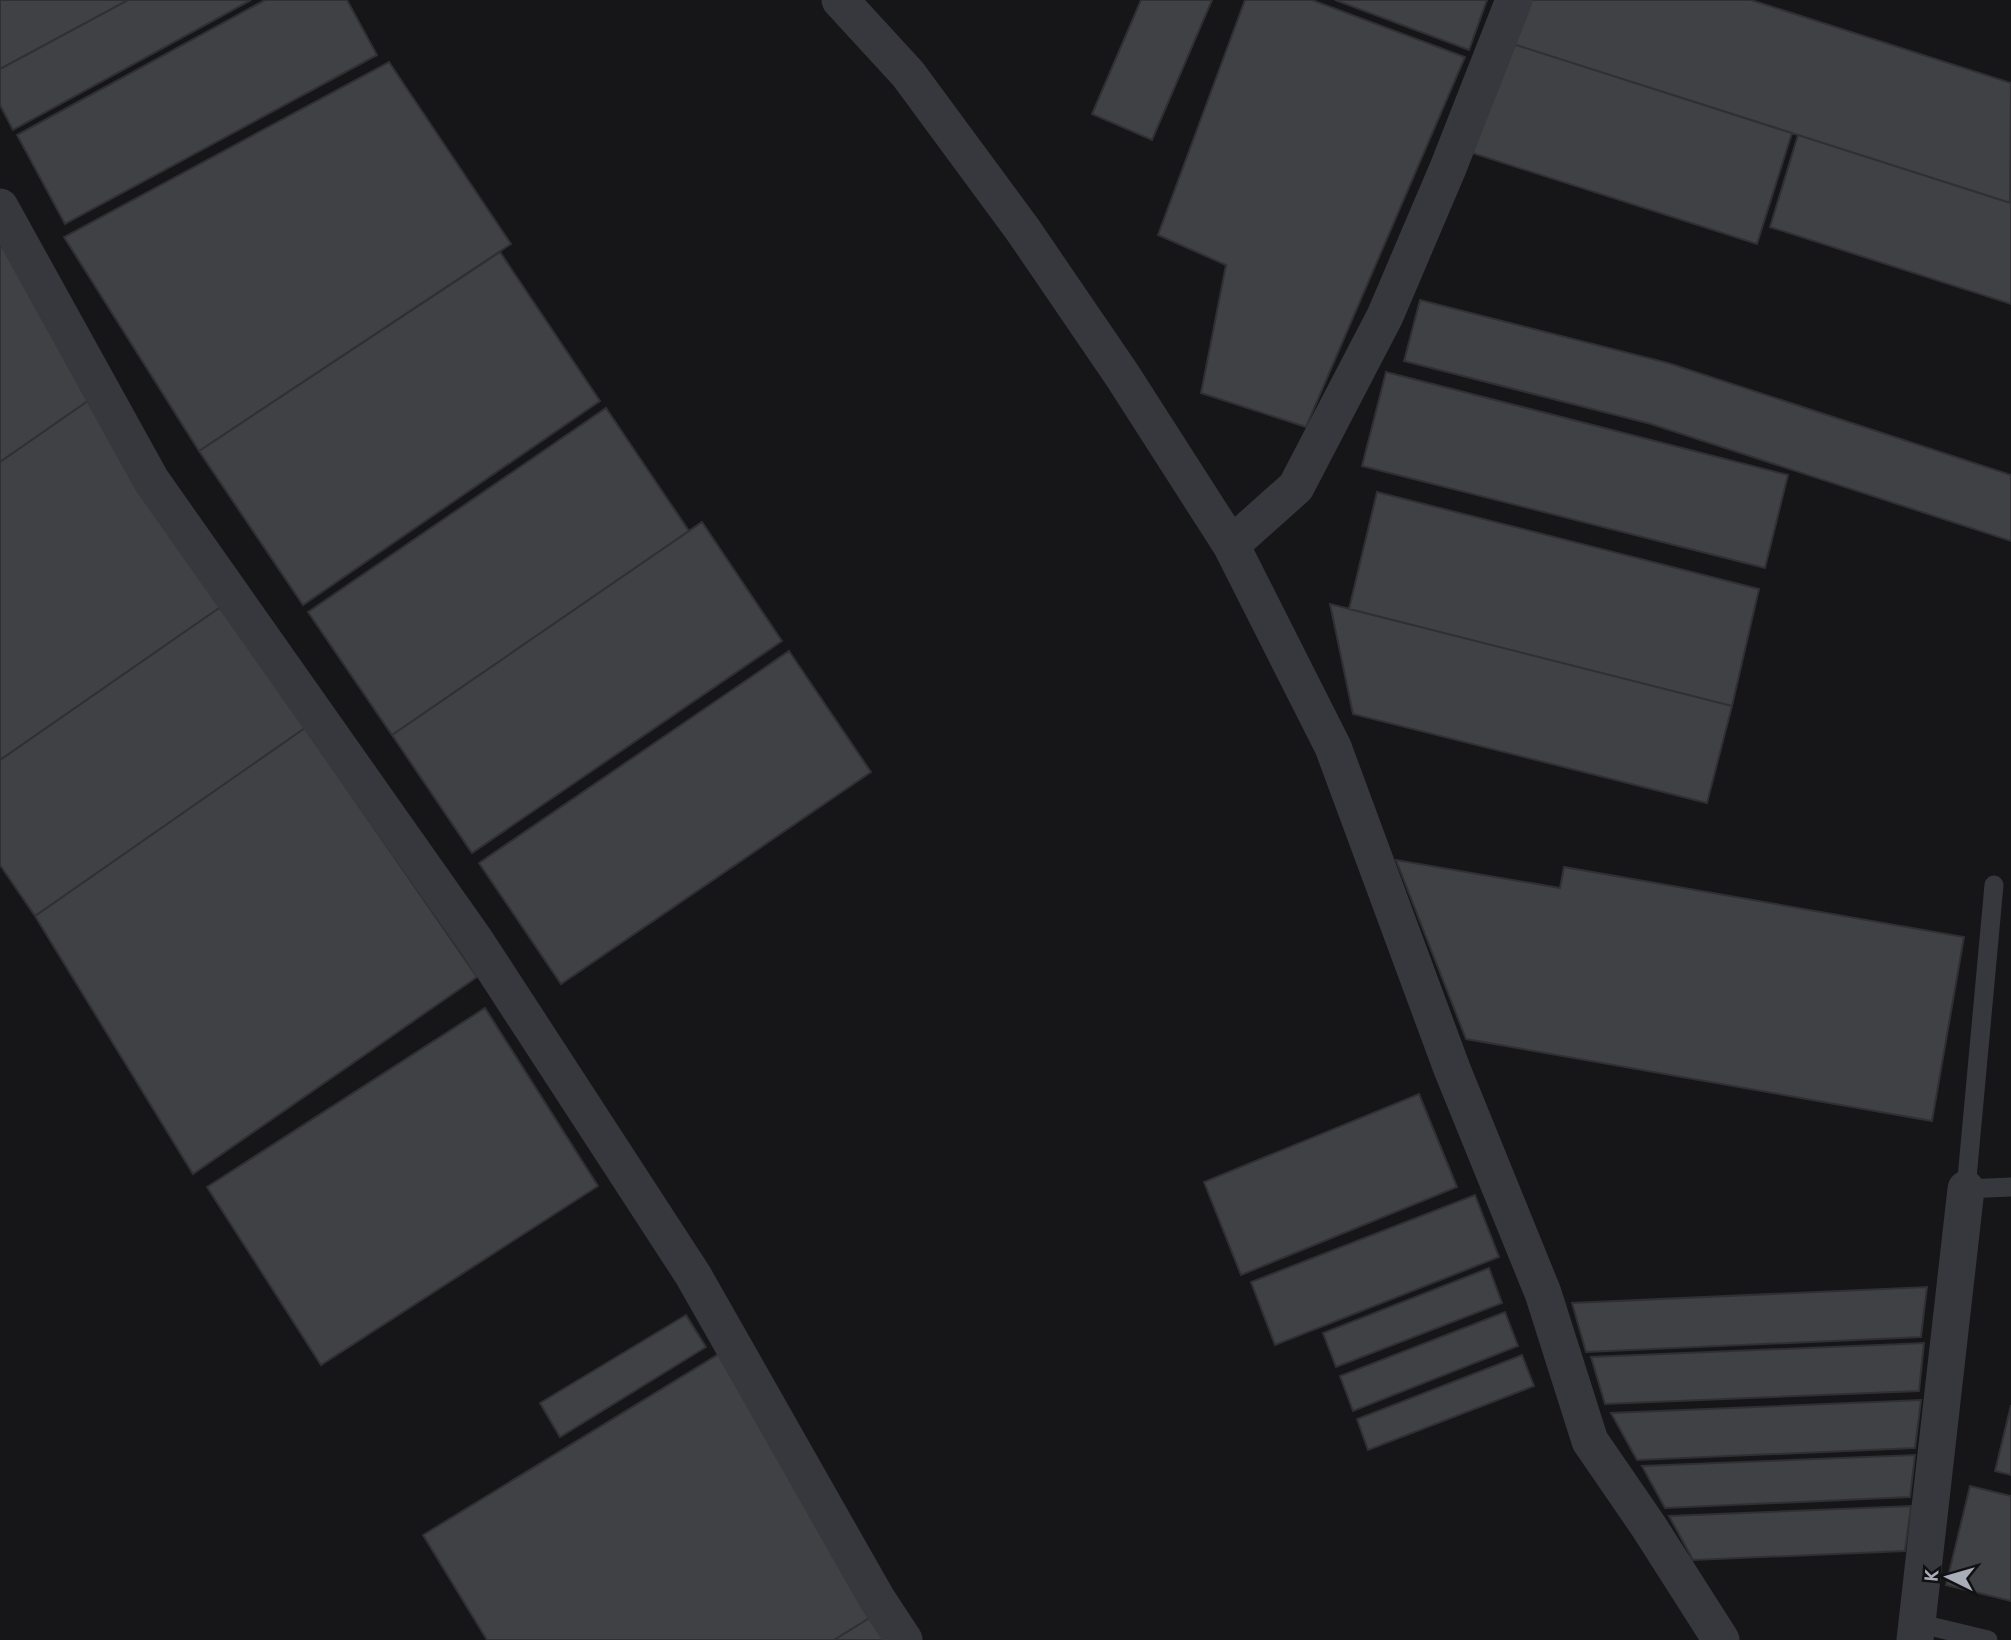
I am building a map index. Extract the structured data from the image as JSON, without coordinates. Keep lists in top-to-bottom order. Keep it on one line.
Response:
{"north":"left"}
